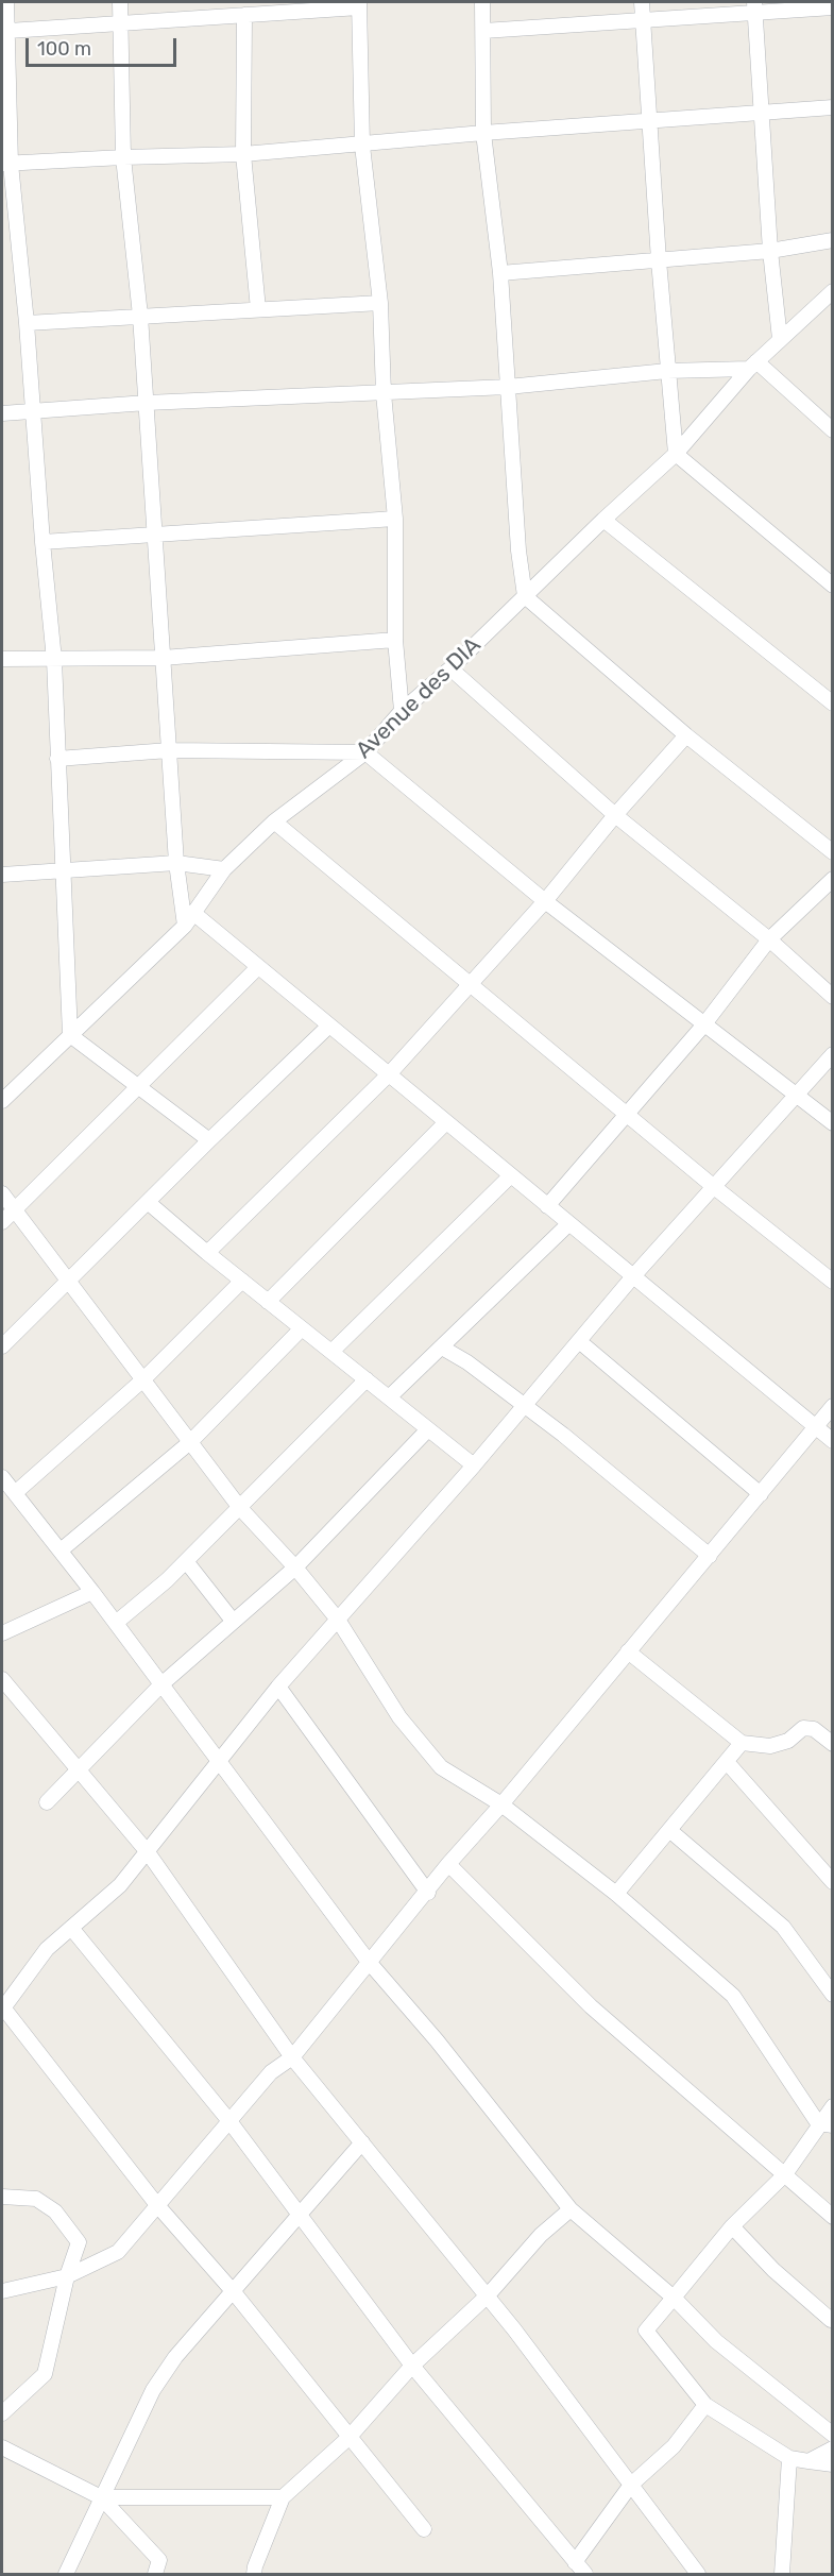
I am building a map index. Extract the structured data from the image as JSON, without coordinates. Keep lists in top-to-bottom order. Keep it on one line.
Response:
{"streets":{"street":["Avenue des DIA"]},"scale_bar":"100 m"}
